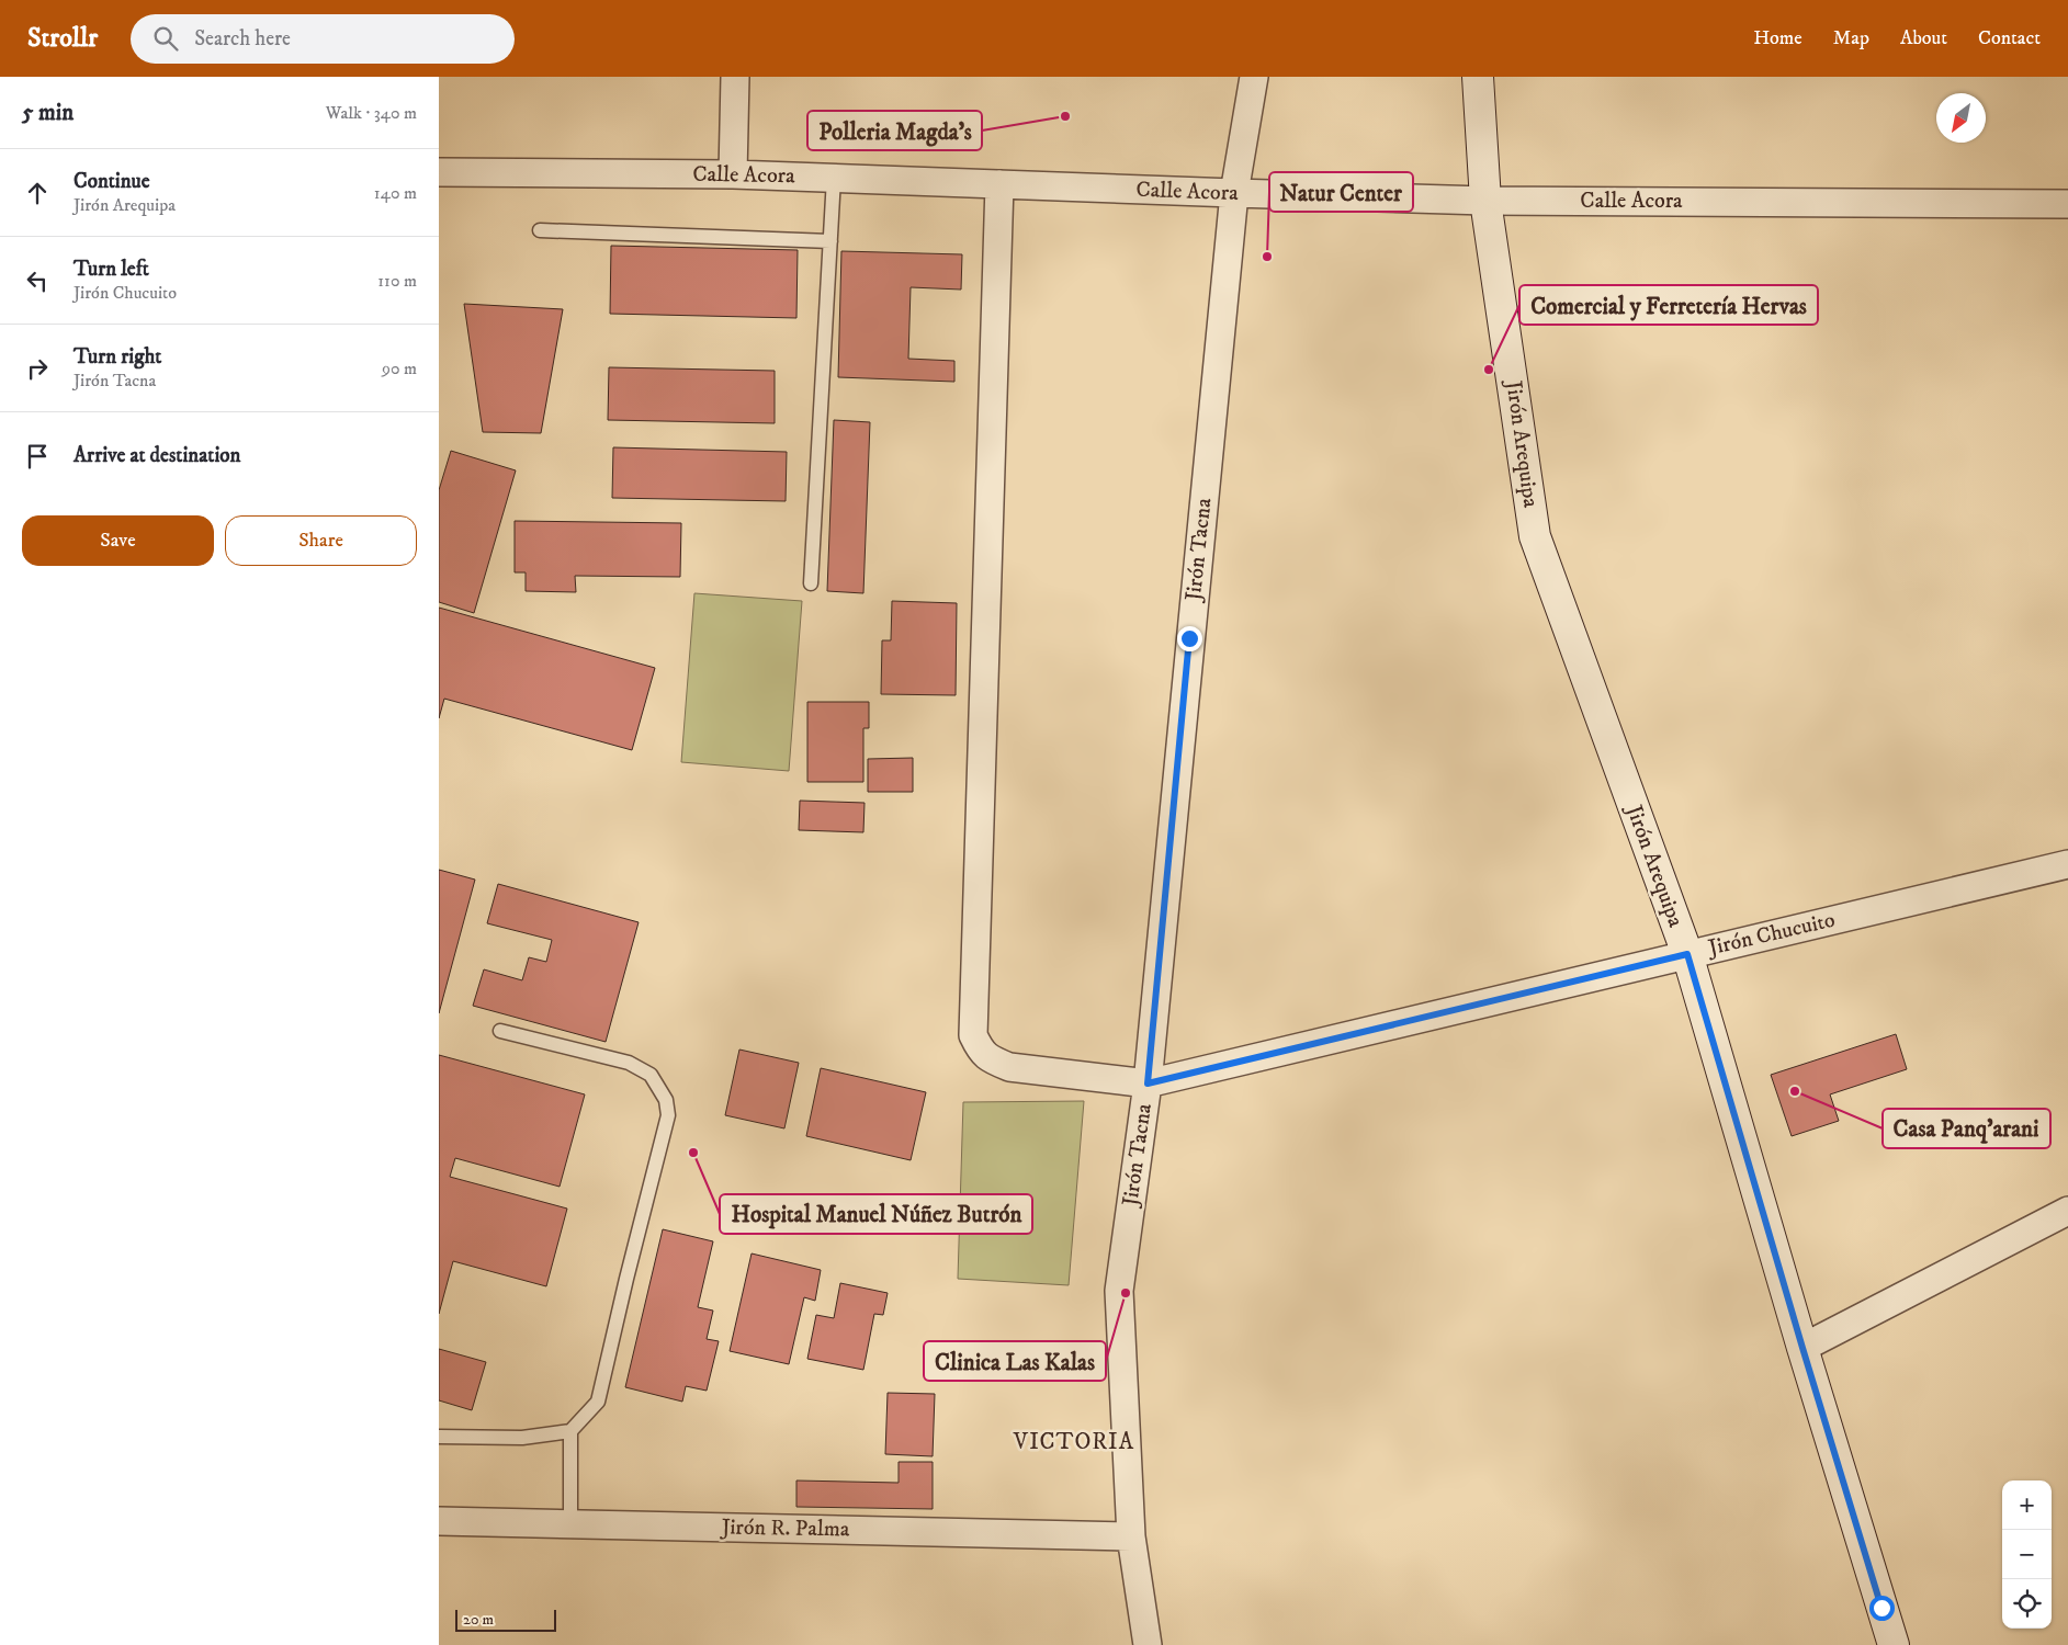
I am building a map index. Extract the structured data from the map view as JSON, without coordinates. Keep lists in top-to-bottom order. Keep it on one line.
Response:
{"streets":{"street":["Calle Acora","Jirón Arequipa","Jirón Tacna","Jirón Chucuito","Jirón R. Palma"]},"crossings":[["Calle Acora","Jirón Arequipa"],["Calle Acora","Jirón Tacna"],["Calle Acora","Jirón Chucuito"],["Jirón Arequipa","Jirón Chucuito"],["Jirón Tacna","Jirón Chucuito"],["Jirón Tacna","Jirón R. Palma"]],"districts":["VICTORIA"],"places":["Polleria Magda's","Natur Center","Comercial y Ferretería Hervas","Casa Panq'arani","Hospital Manuel Núñez Butrón","Clinica Las Kalas"],"scale_bar":"20 m","north":"bottom left","page":{"header":"Strollr","search":"Search here","nav":["Home","Map","About","Contact"],"heading":["5 min","Walk · 340 m"],"list":[["Continue","Jirón Arequipa","140 m"],["Turn left","Jirón Chucuito","110 m"],["Turn right","Jirón Tacna","90 m"],"Arrive at destination"],"buttons":["Save","Share"],"map_buttons":["+","−"],"scale":"20 m"}}
